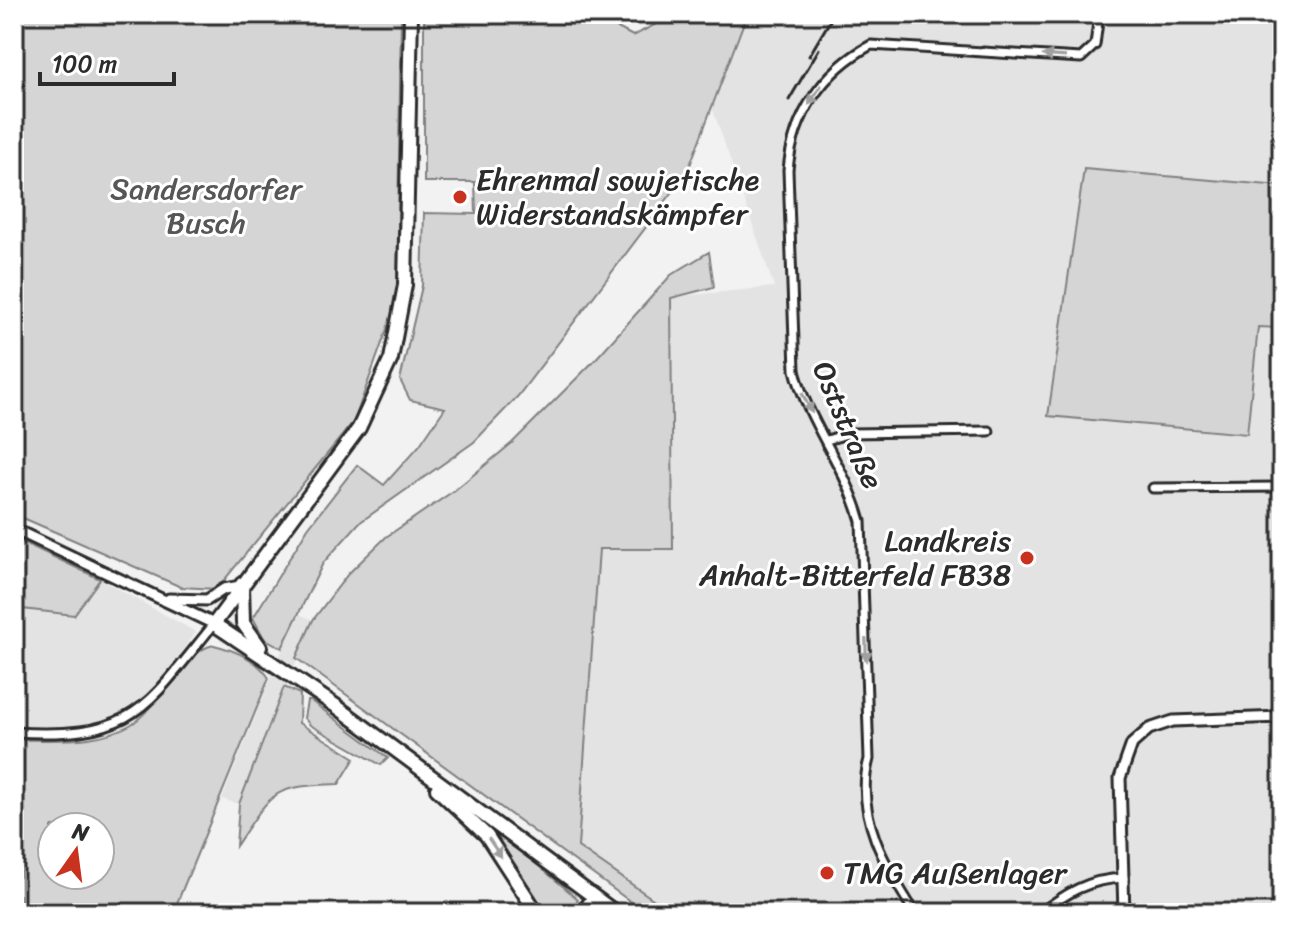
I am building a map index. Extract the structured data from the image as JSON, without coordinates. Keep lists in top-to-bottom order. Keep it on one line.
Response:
{"streets":{"street":["Oststraße"]},"parks":["Sandersdorfer Busch"],"places":["Ehrenmal sowjetische Widerstandskämpfer","Landkreis Anhalt-Bitterfeld FB38","TMG Außenlager"],"scale_bar":"100 m","north":"top"}
